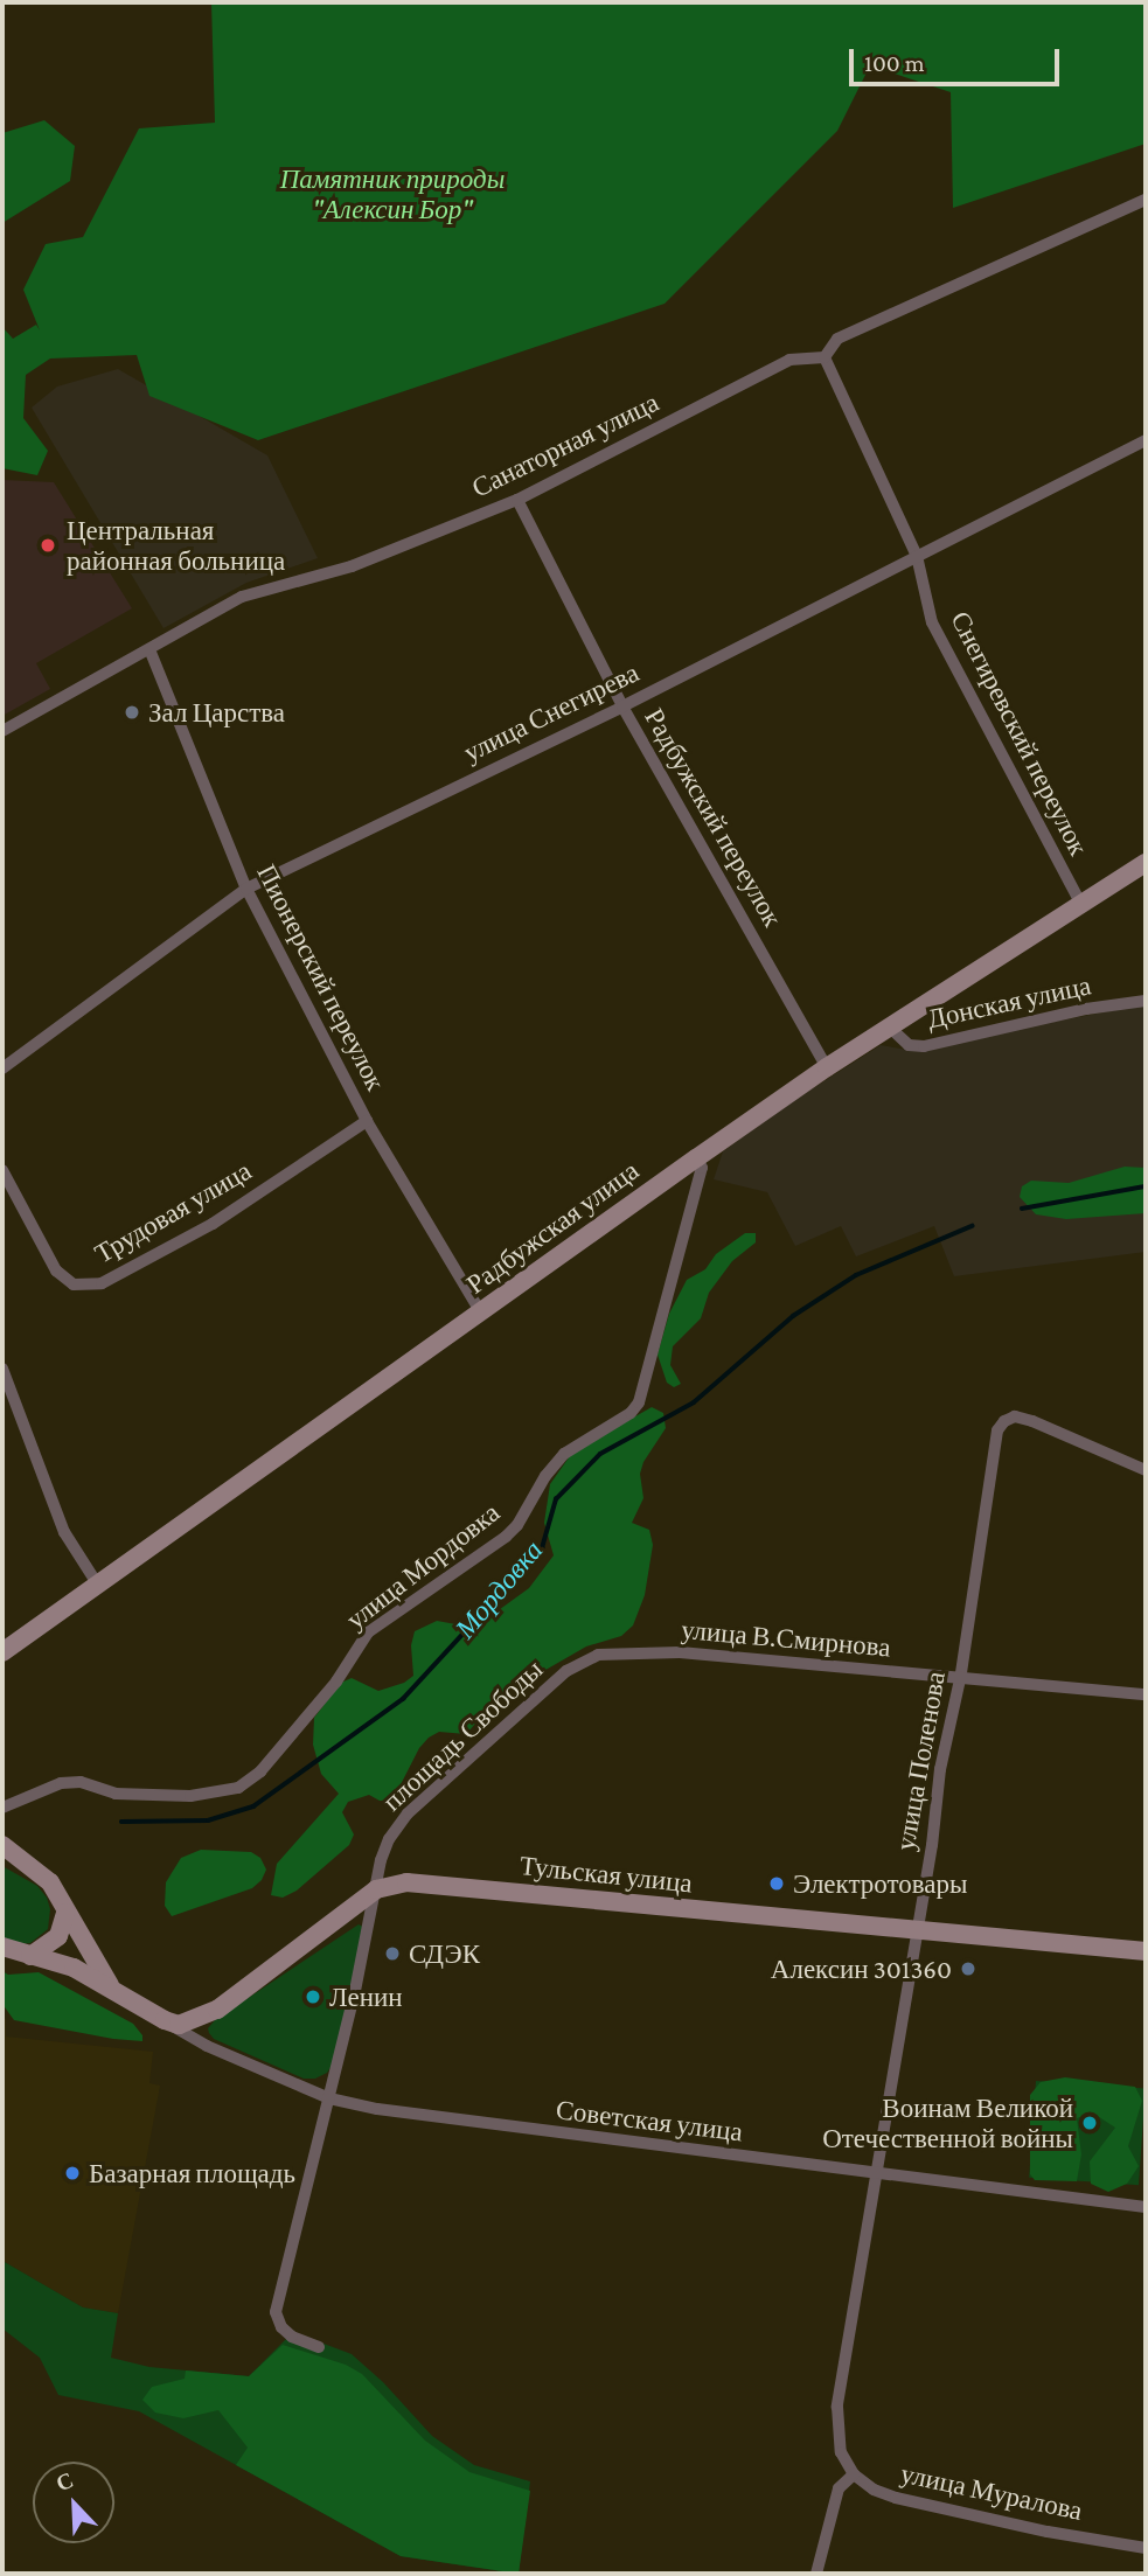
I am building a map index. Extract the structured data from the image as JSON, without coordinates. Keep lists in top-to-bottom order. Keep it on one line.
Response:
{"streets":{"main road":["Радбужская улица","Тульская улица"],"street":["Санаторная улица","улица Снегирева","Снегиревский переулок","Радбужский переулок","Пионерский переулок","Донская улица","Трудовая улица","улица Мордовка","улица В.Смирнова","площадь Свободы","улица Поленова","Советская улица","улица Муралова"]},"crossings":[["Санаторная улица","Снегиревский переулок"],["Санаторная улица","Радбужский переулок"],["Санаторная улица","Пионерский переулок"],["улица Снегирева","Снегиревский переулок"],["улица Снегирева","Радбужский переулок"],["улица Снегирева","Пионерский переулок"],["Снегиревский переулок","Радбужская улица"],["Радбужский переулок","Радбужская улица"],["Пионерский переулок","Трудовая улица"],["Пионерский переулок","Радбужская улица"],["Донская улица","Радбужская улица"],["Радбужская улица","улица Мордовка"],["улица В.Смирнова","площадь Свободы"],["улица В.Смирнова","улица Поленова"],["площадь Свободы","Тульская улица"],["площадь Свободы","Советская улица"],["улица Поленова","Тульская улица"],["улица Поленова","Советская улица"],["улица Поленова","улица Муралова"],["Тульская улица","Советская улица"]],"water":["Мордовка"],"parks":["Памятник природы \"Алексин Бор\""],"places":["Центральная районная больница","Зал Царства","Электротовары","СДЭК","Алексин 301360","Ленин","Воинам Великой Отечественной войны","Базарная площадь"],"scale_bar":"100 m","north":"top left"}
